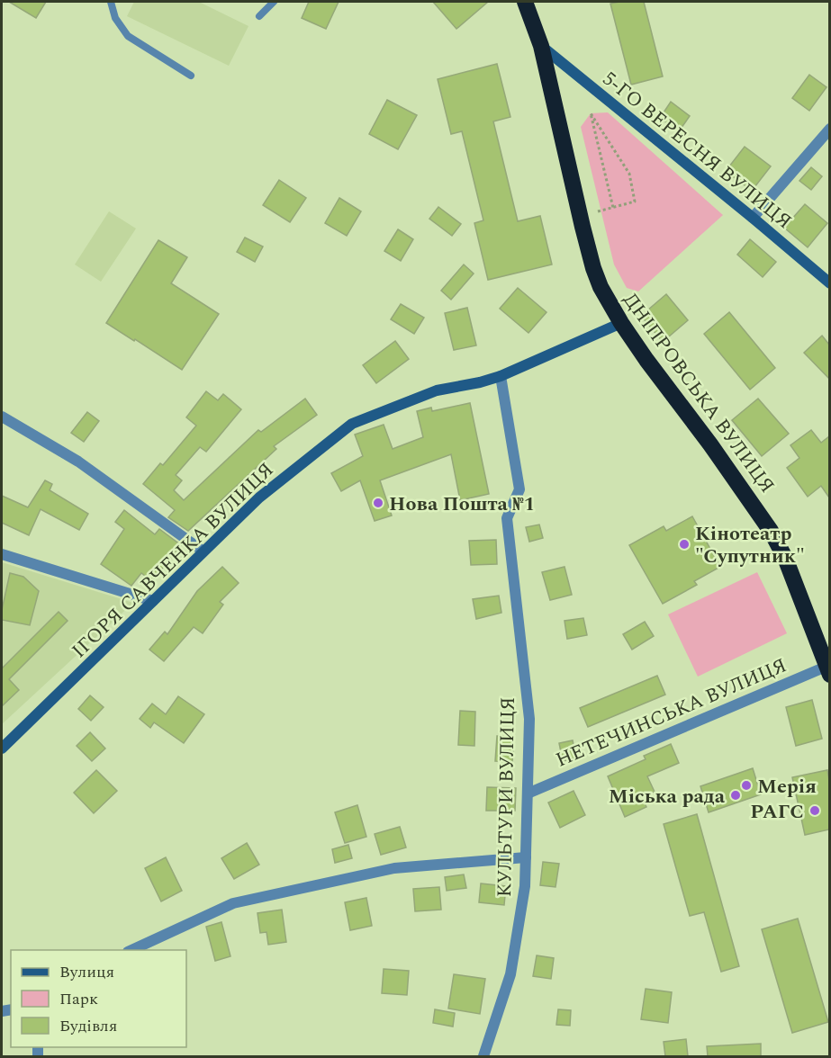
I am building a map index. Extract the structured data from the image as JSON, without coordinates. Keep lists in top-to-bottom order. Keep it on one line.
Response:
{"streets":{"highway":["ДНІПРОВСЬКА ВУЛИЦЯ"],"street":["5-ГО ВЕРЕСНЯ ВУЛИЦЯ","ІГОРЯ САВЧЕНКА ВУЛИЦЯ","НЕТЕЧИНСЬКА ВУЛИЦЯ","КУЛЬТУРИ ВУЛИЦЯ"]},"crossings":[["5-ГО ВЕРЕСНЯ ВУЛИЦЯ","ДНІПРОВСЬКА ВУЛИЦЯ"],["ДНІПРОВСЬКА ВУЛИЦЯ","ІГОРЯ САВЧЕНКА ВУЛИЦЯ"],["ДНІПРОВСЬКА ВУЛИЦЯ","НЕТЕЧИНСЬКА ВУЛИЦЯ"],["ІГОРЯ САВЧЕНКА ВУЛИЦЯ","КУЛЬТУРИ ВУЛИЦЯ"],["НЕТЕЧИНСЬКА ВУЛИЦЯ","КУЛЬТУРИ ВУЛИЦЯ"]],"places":["Нова Пошта №1","Кінотеатр \"Супутник\"","Мерія","Міська рада","РАГС"],"legend":["Вулиця","Парк","Будівля"]}
